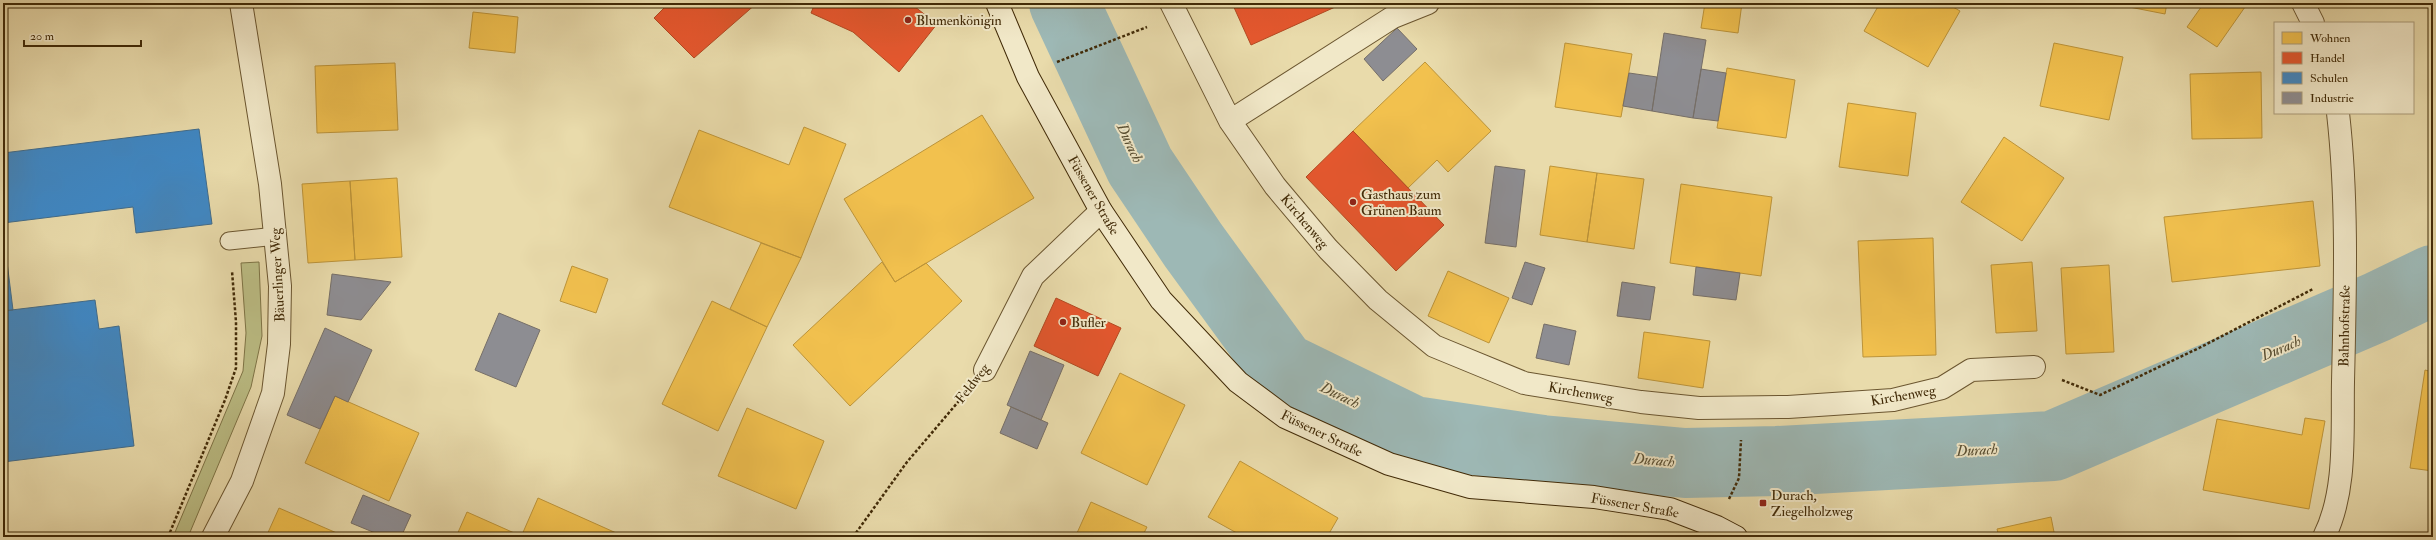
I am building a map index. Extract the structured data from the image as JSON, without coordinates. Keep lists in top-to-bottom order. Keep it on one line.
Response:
{"streets":{"street":["Füssener Straße","Kirchenweg","Bäuerlinger Weg","Bahnhofstraße","Feldweg"]},"crossings":[["Füssener Straße","Feldweg"]],"water":["Durach"],"places":{"other":["Blumenkönigin","Gasthaus zum Grünen Baum","Bufler"],"transit":["Durach, Ziegelholzweg"]},"legend":["Wohnen","Handel","Schulen","Industrie"],"scale_bar":"20 m"}
